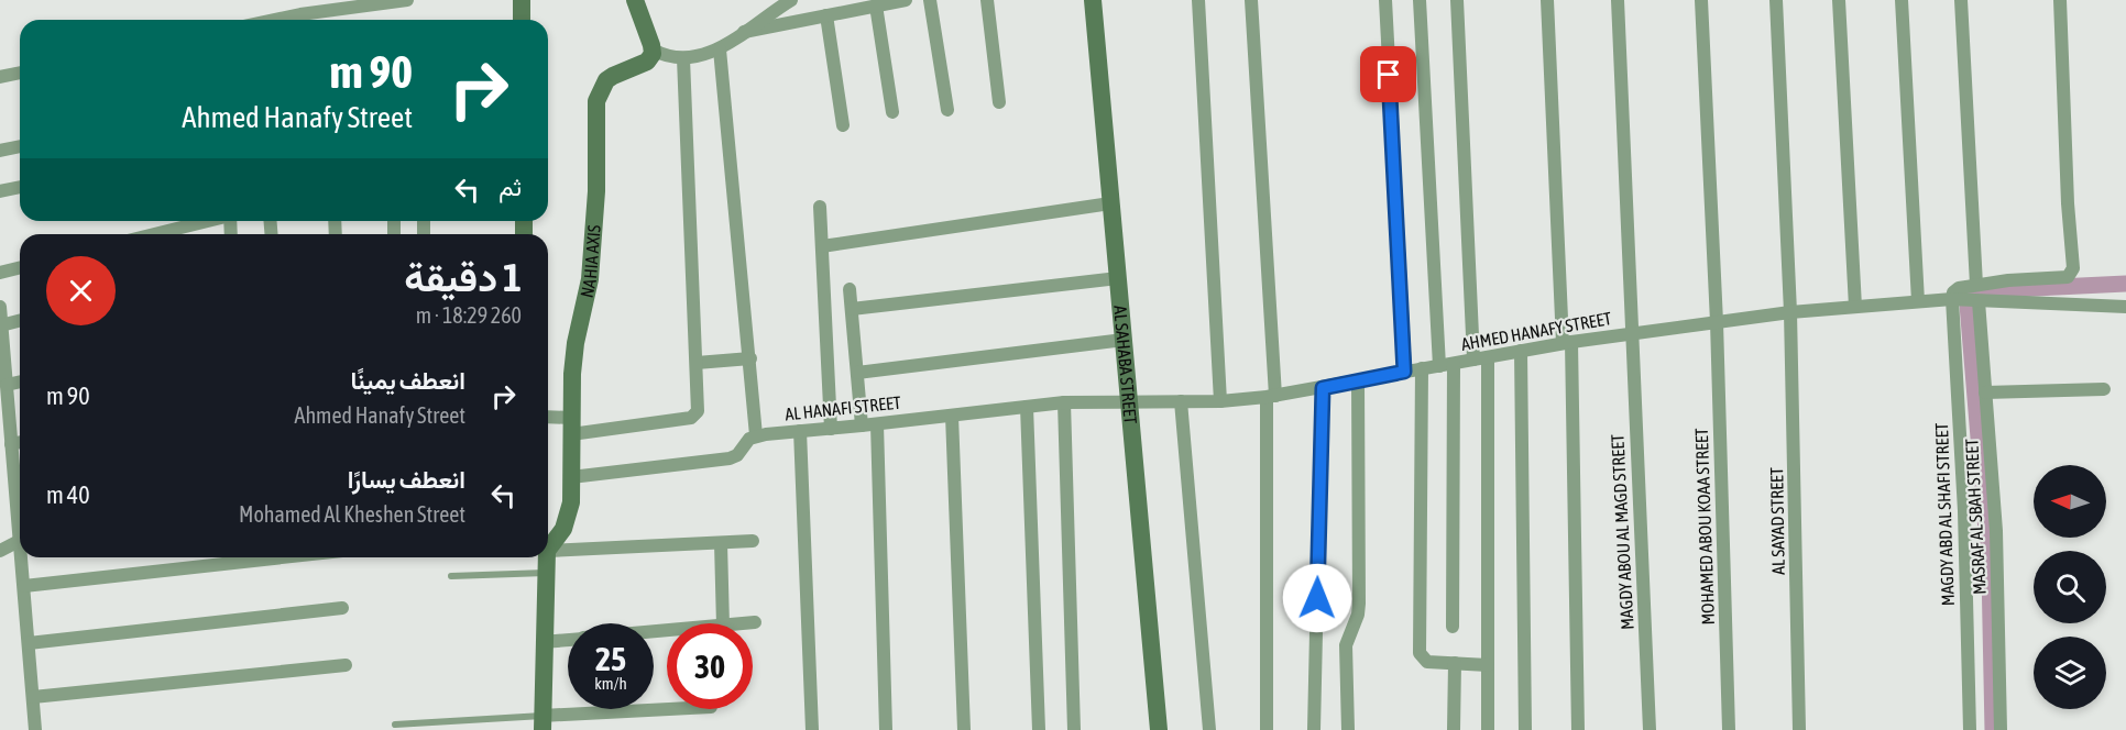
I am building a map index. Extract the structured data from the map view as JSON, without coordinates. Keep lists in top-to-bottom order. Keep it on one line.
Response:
{"streets":{"main road":["NAHIA AXIS","AL SAHABA STREET"],"street":["AHMED HANAFY STREET","AL HANAFI STREET","MAGDY ABD AL SHAFI STREET","MASRAF AL SBAH STREET","AL SAYAD STREET","MOHAMED ABOU KOAA STREET","MAGDY ABOU AL MAGD STREET"]},"crossings":[["AHMED HANAFY STREET","AL SAHABA STREET"],["AHMED HANAFY STREET","AL HANAFI STREET"],["AHMED HANAFY STREET","MAGDY ABD AL SHAFI STREET"],["AHMED HANAFY STREET","MASRAF AL SBAH STREET"],["AHMED HANAFY STREET","AL SAYAD STREET"],["AHMED HANAFY STREET","MOHAMED ABOU KOAA STREET"],["AHMED HANAFY STREET","MAGDY ABOU AL MAGD STREET"],["AL SAHABA STREET","AL HANAFI STREET"]],"north":"left","page":{"turn":["90 m","Ahmed Hanafy Street"],"then":"ثم","heading":["1 دقيقة","260 m · 18:29"],"list":[{"name":"انعطف يمينًا","note":"Ahmed Hanafy Street","value":"90 m"},{"name":"انعطف يسارًا","note":"Mohamed Al Kheshen Street","value":"40 m"}],"speed":"25 km/h","limit":"30"}}
